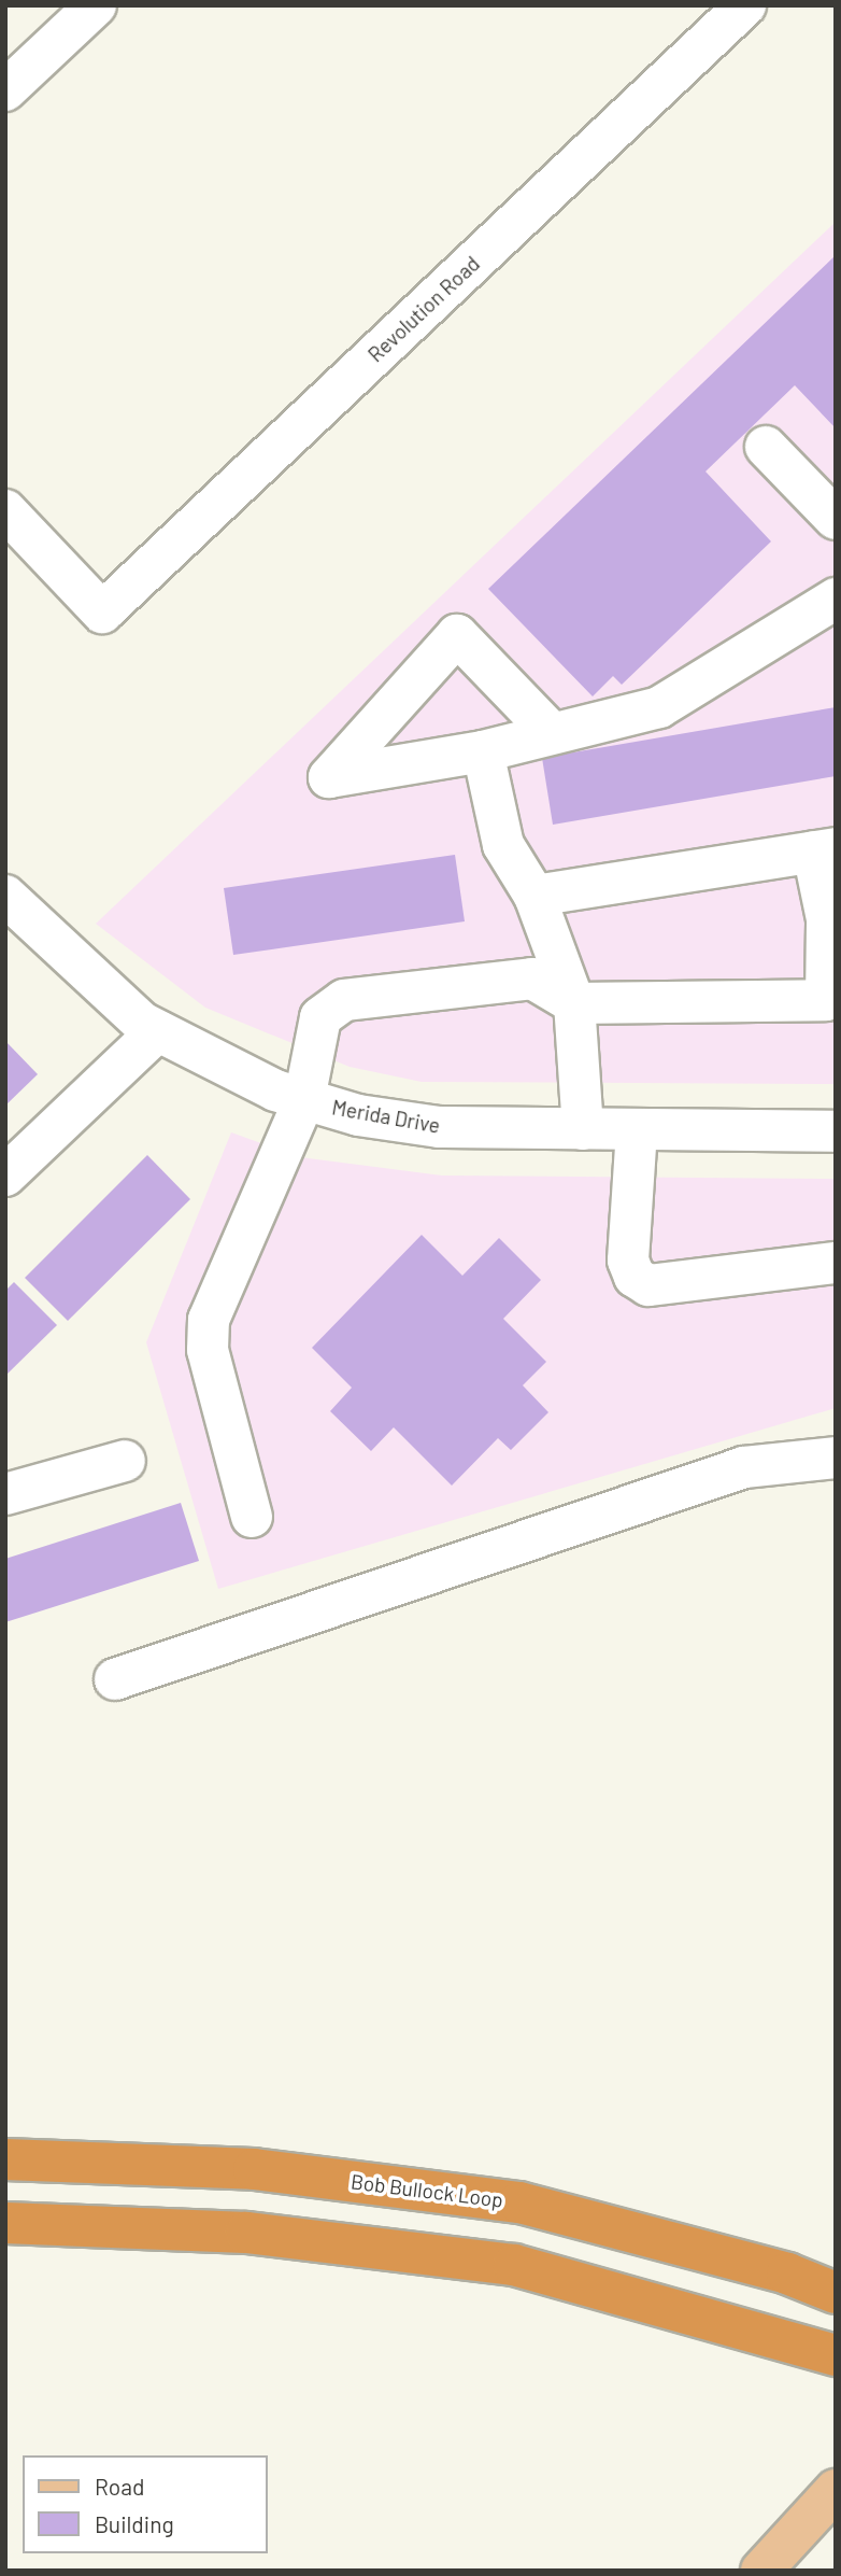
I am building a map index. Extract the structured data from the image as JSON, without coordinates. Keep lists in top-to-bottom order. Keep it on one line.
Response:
{"streets":{"highway":["Bob Bullock Loop"],"street":["Revolution Road","Merida Drive"]},"legend":["Road","Building"]}
